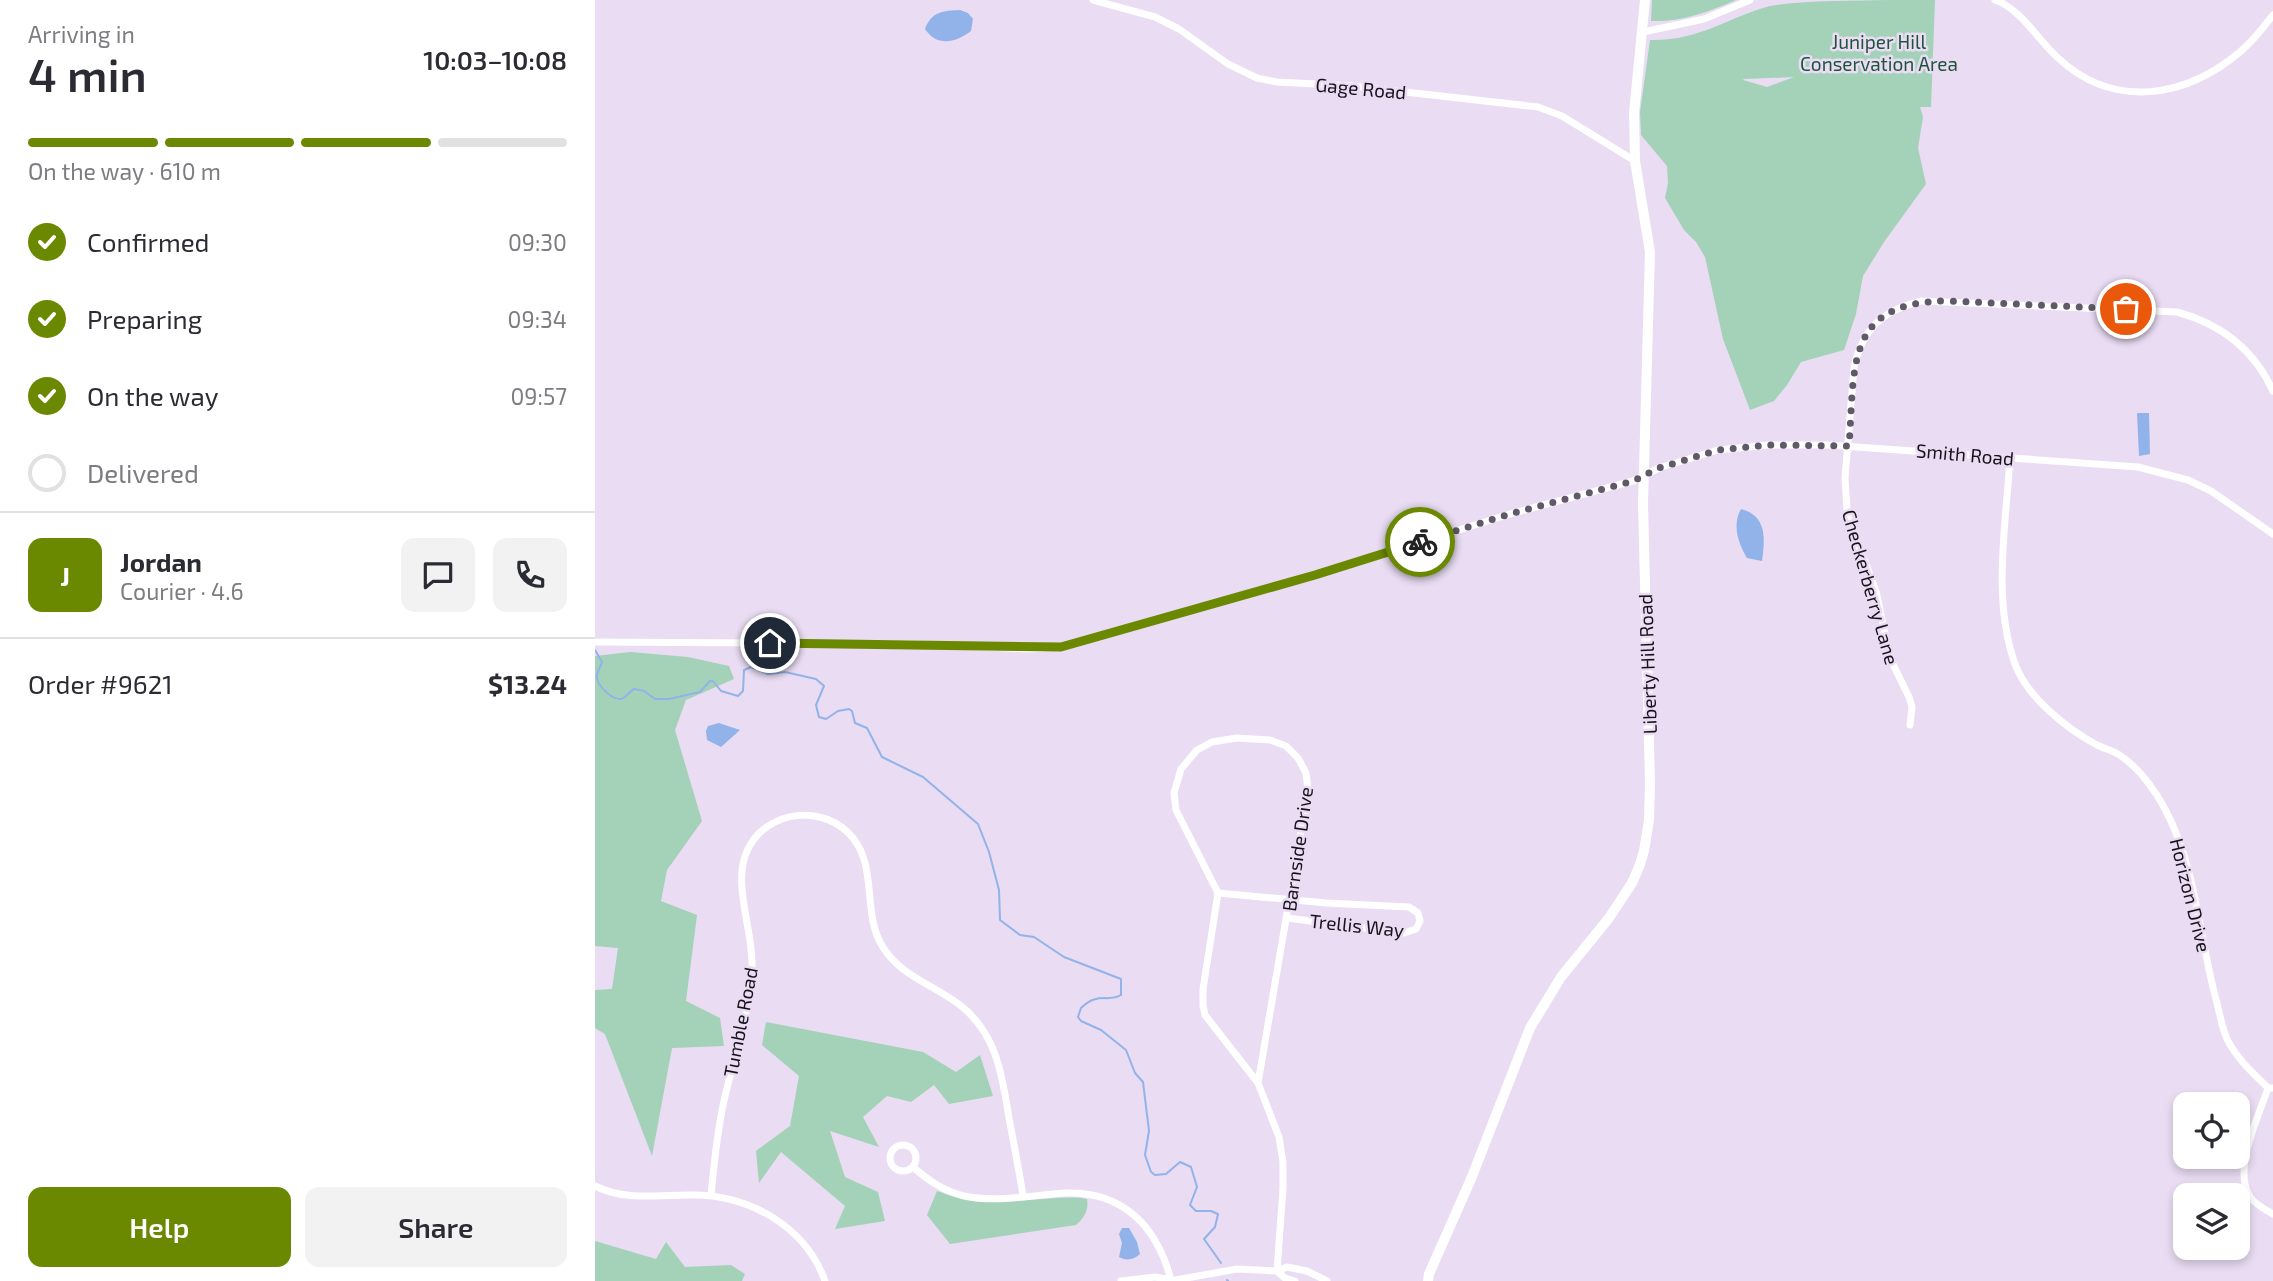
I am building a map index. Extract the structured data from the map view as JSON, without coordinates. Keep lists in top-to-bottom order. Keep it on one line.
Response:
{"streets":{"street":["Gage Road","Smith Road","Checkerberry Lane","Liberty Hill Road","Barnside Drive","Horizon Drive","Trellis Way","Tumble Road"]},"crossings":[["Gage Road","Liberty Hill Road"],["Smith Road","Checkerberry Lane"],["Smith Road","Liberty Hill Road"],["Smith Road","Horizon Drive"],["Barnside Drive","Trellis Way"]],"parks":["Juniper Hill Conservation Area"],"page":{"heading":["4 min","Arriving in","10:03–10:08"],"panel":["Jordan","Courier · 4.6","Order #9621","$13.24"],"bar":"On the way · 610 m","list":[["Confirmed","09:30"],["Preparing","09:34"],["On the way","09:57"],"Delivered"],"round":"J","buttons":["Help","Share"]}}
